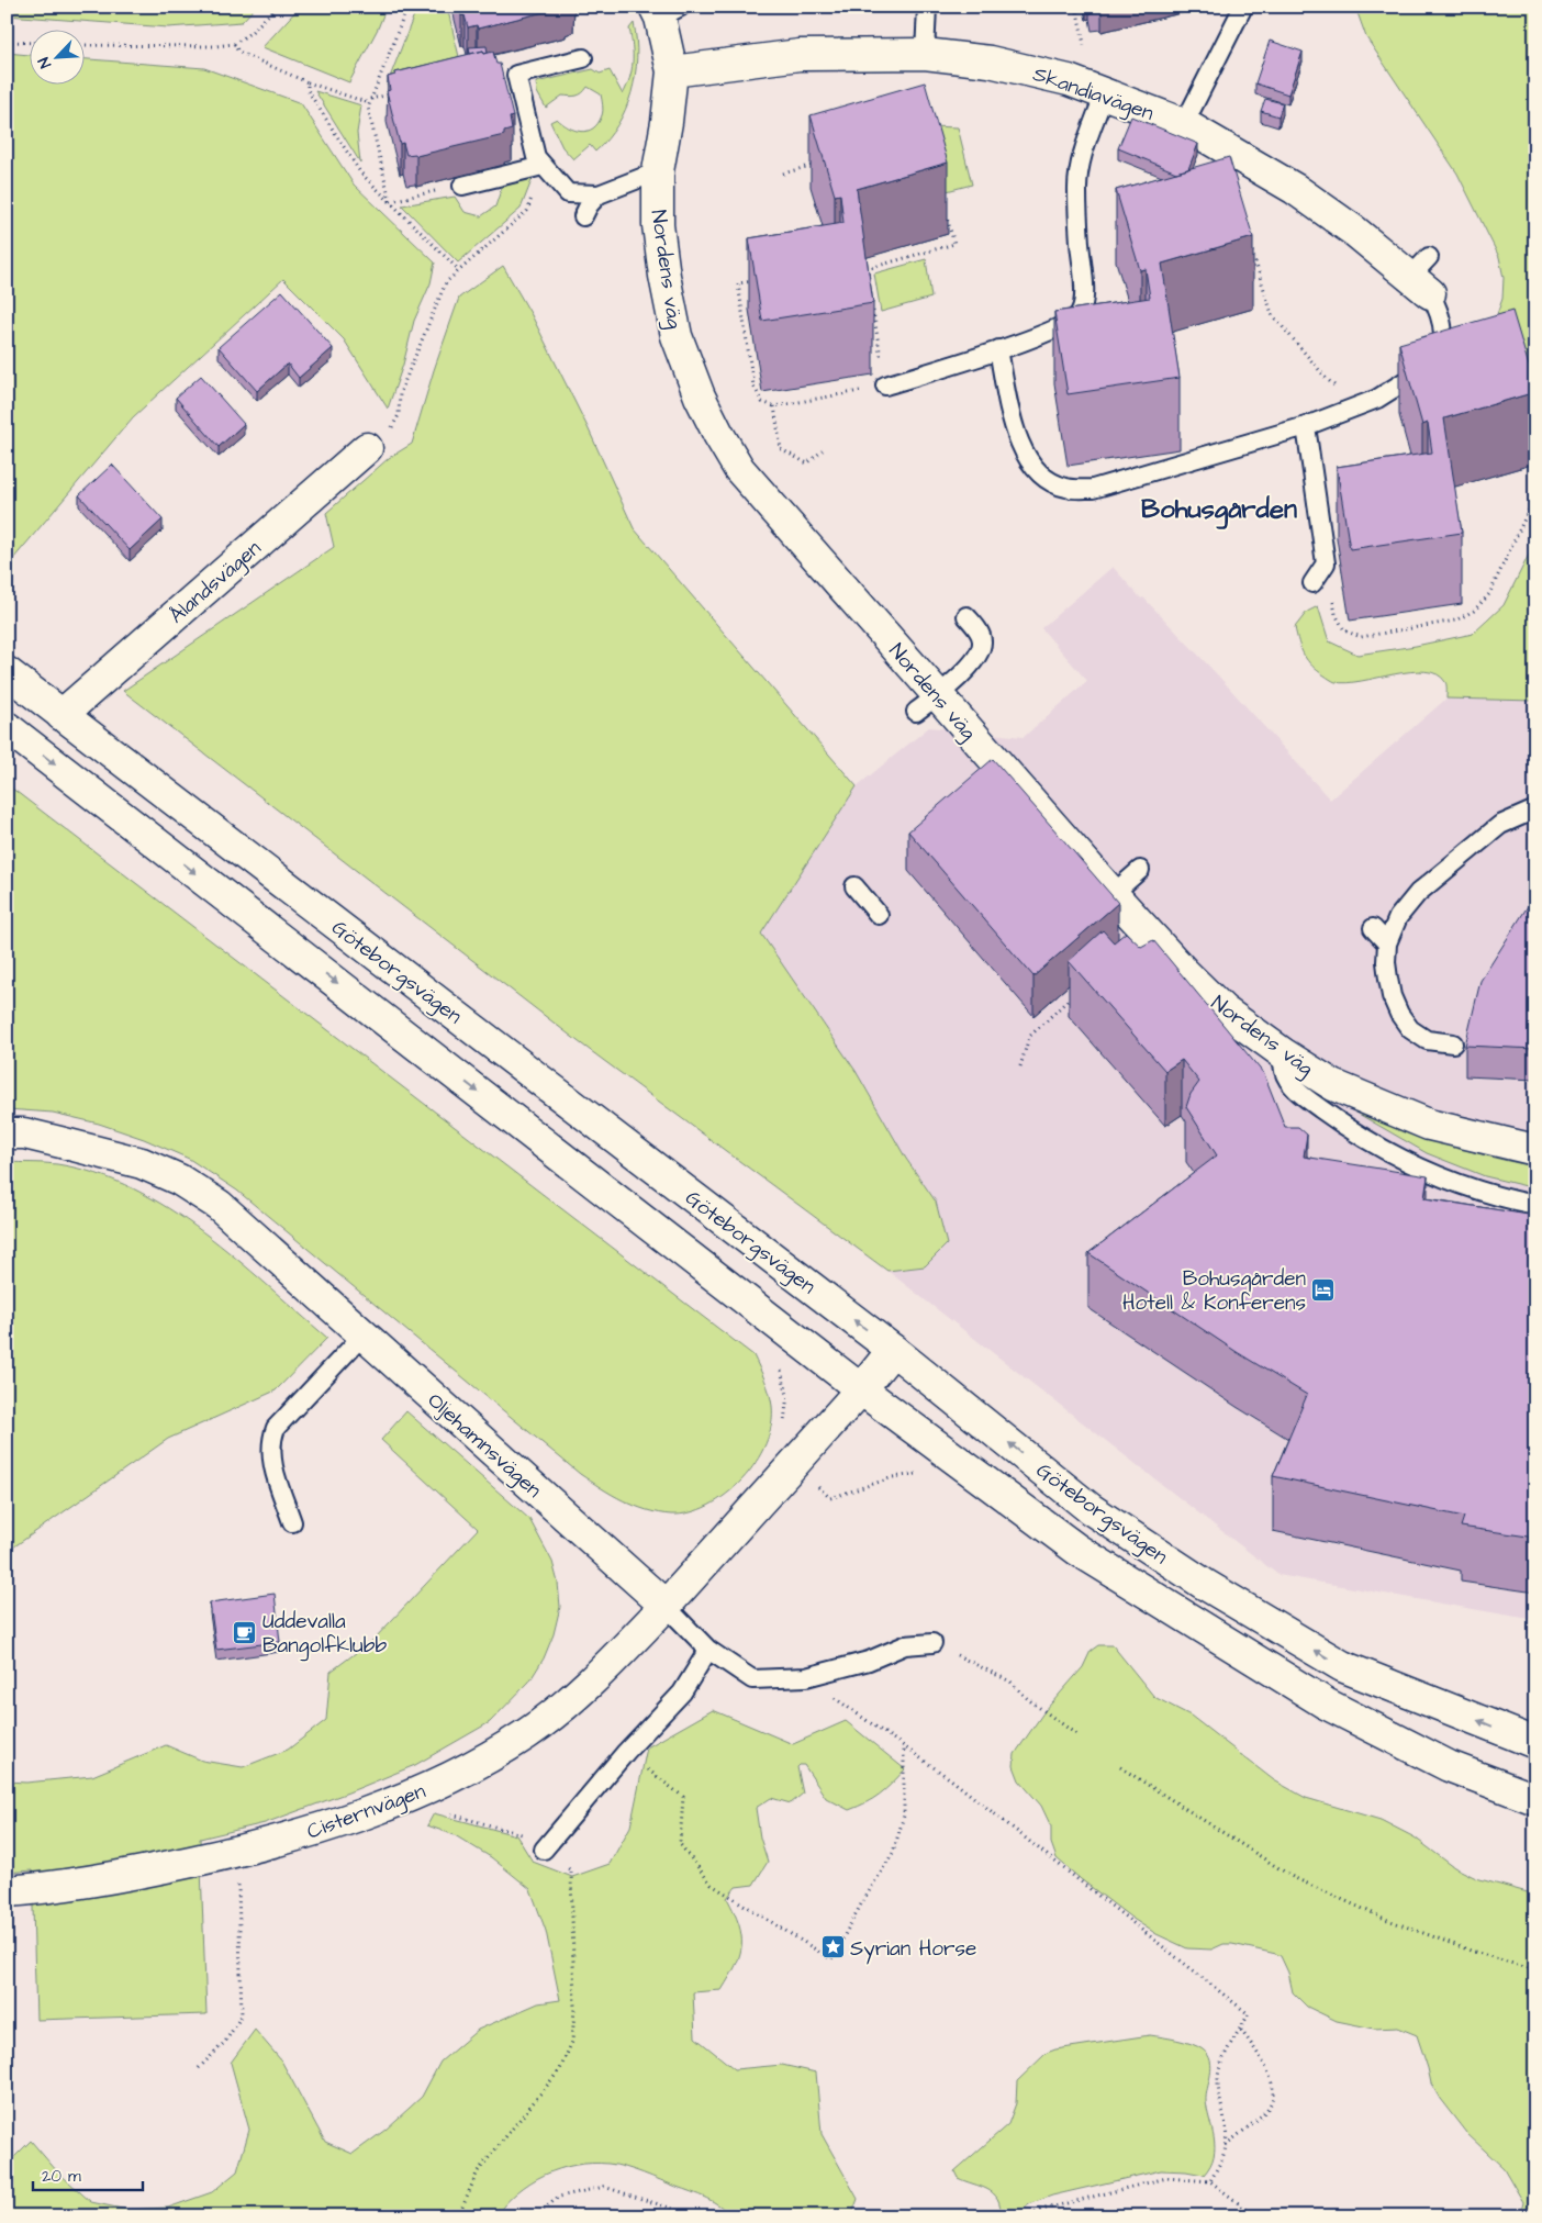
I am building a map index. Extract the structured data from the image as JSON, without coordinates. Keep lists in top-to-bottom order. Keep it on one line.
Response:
{"streets":{"street":["Skandiavägen","Nordens väg","Ålandsvägen","Göteborgsvägen","Oljehamnsvägen","Cisternvägen"]},"crossings":[["Skandiavägen","Nordens väg"],["Ålandsvägen","Göteborgsvägen"],["Oljehamnsvägen","Cisternvägen"]],"districts":["Bohusgården"],"places":{"hotel":["Bohusgården Hotell & Konferens"],"cafe":["Uddevalla Bangolfklubb"],"place":["Syrian Horse"]},"scale_bar":"20 m","north":"bottom left"}
